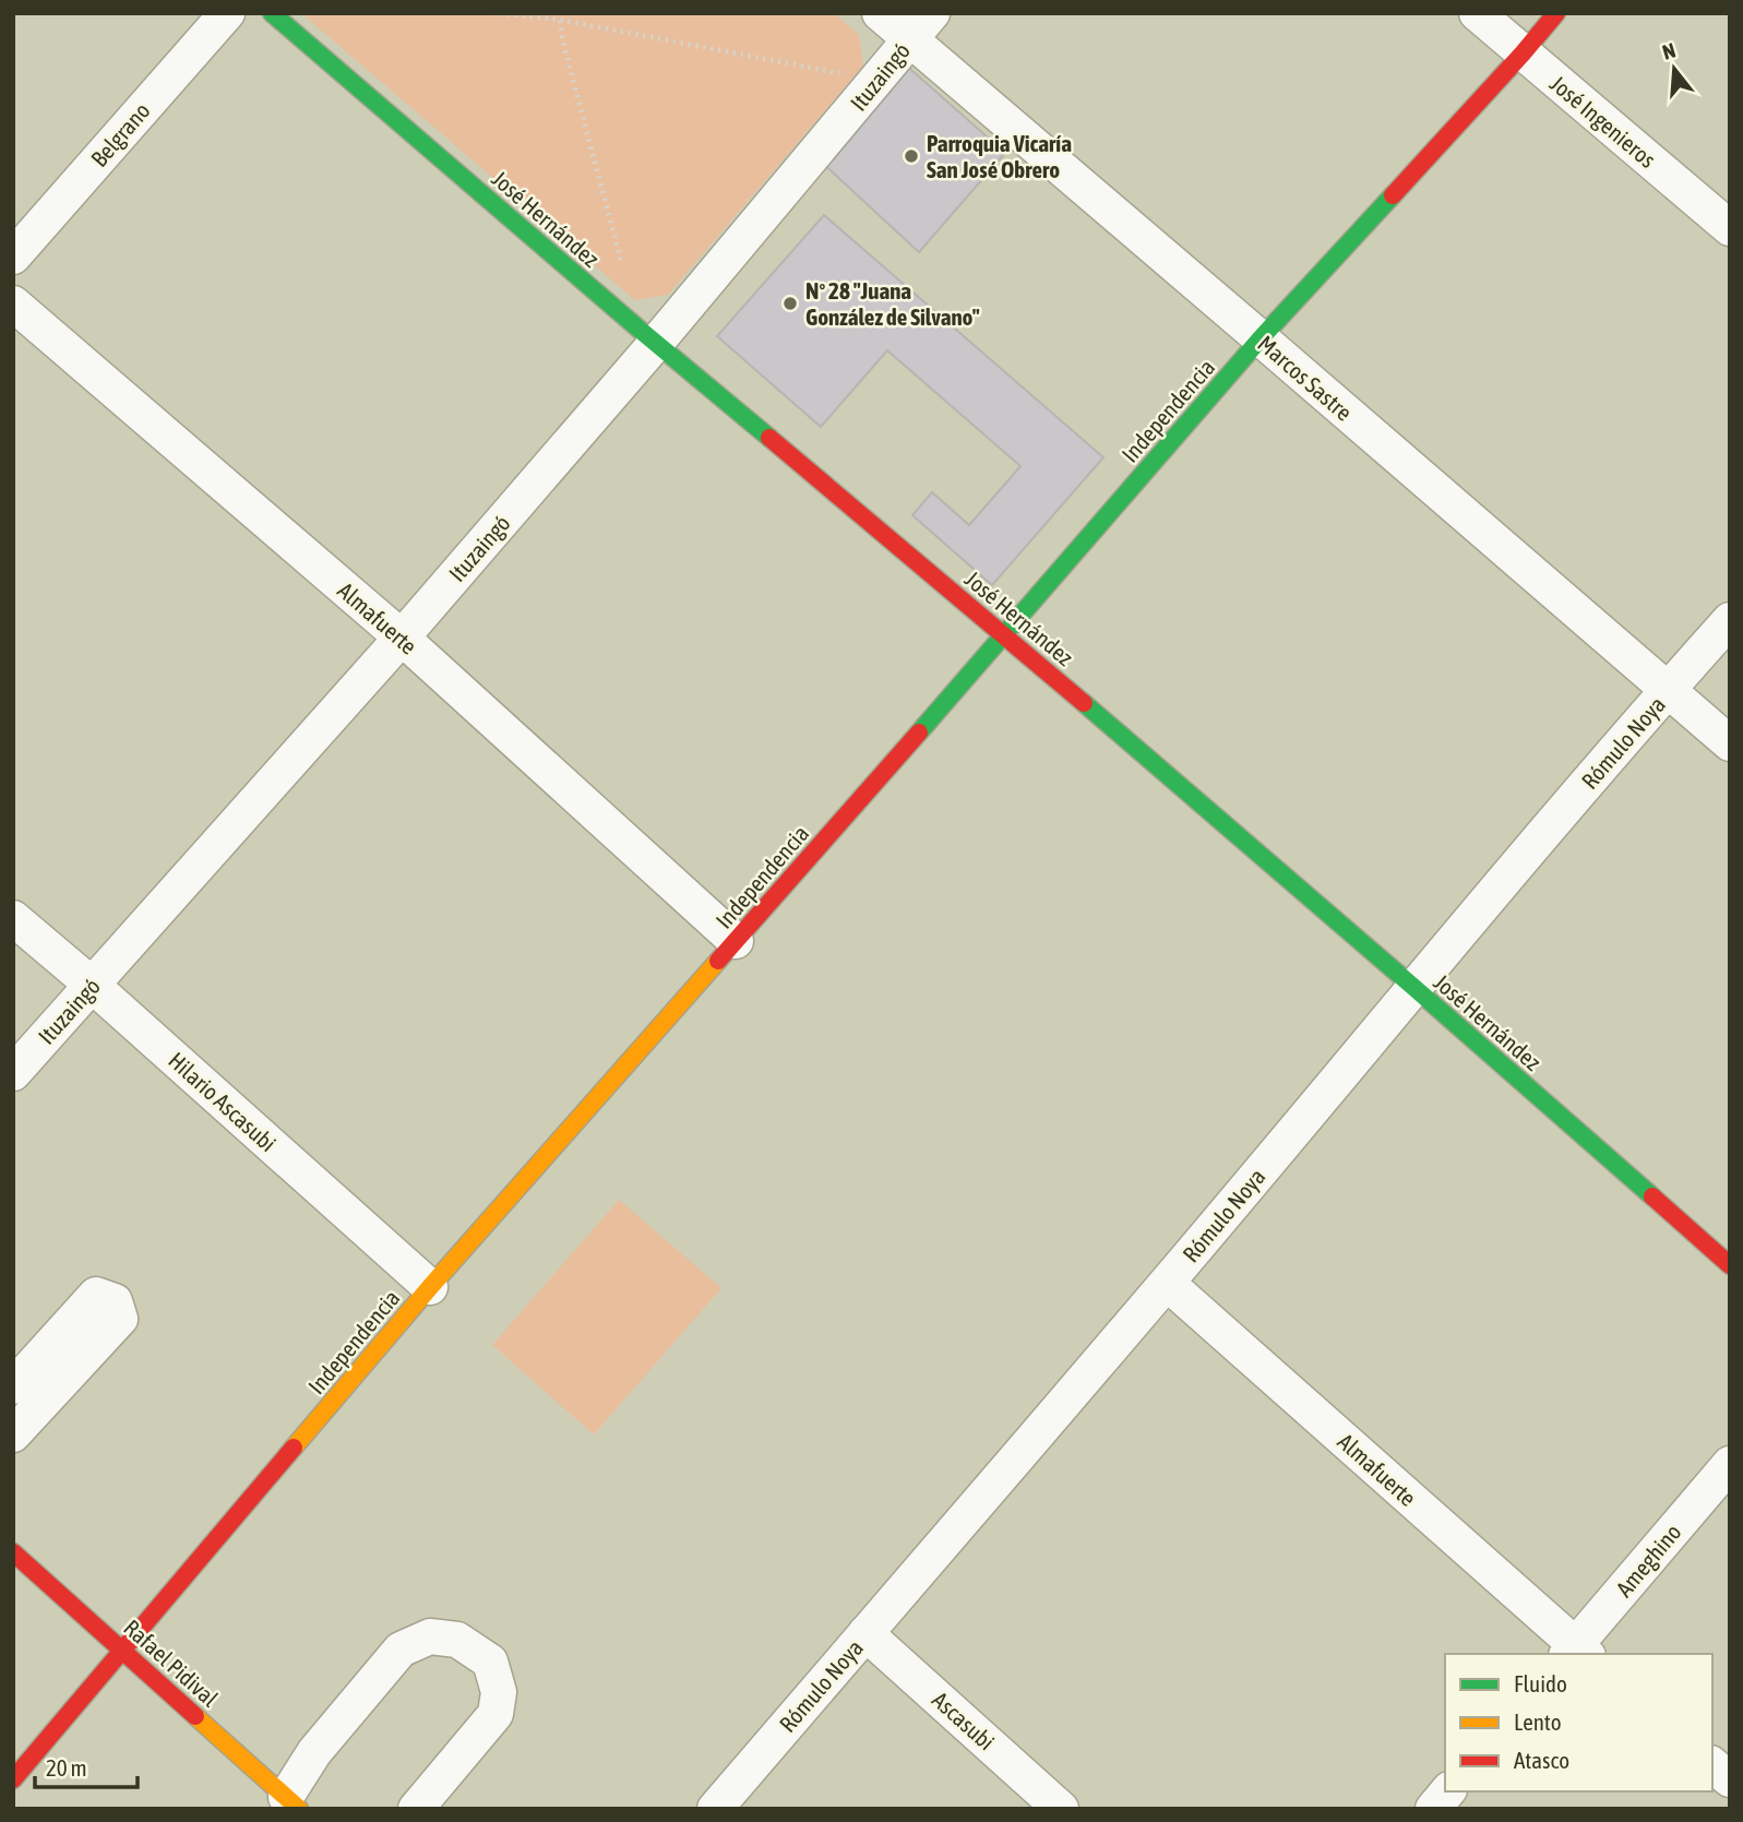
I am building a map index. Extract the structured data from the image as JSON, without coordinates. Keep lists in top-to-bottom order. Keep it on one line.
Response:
{"streets":{"street":["Ituzaingó","José Ingenieros","Belgrano","José Hernández","Marcos Sastre","Independencia","Almafuerte","Rómulo Noya","Hilario Ascasubi","Ameghino","Rafael Pidival","Ascasubi"]},"crossings":[["Ituzaingó","José Hernández"],["Ituzaingó","Marcos Sastre"],["Ituzaingó","Almafuerte"],["Ituzaingó","Hilario Ascasubi"],["José Ingenieros","Independencia"],["José Hernández","Independencia"],["José Hernández","Rómulo Noya"],["Marcos Sastre","Independencia"],["Marcos Sastre","Rómulo Noya"],["Independencia","Almafuerte"],["Independencia","Hilario Ascasubi"],["Independencia","Rafael Pidival"],["Almafuerte","Rómulo Noya"],["Almafuerte","Ameghino"],["Rómulo Noya","Ascasubi"]],"places":["Parroquia Vicaría San José Obrero","N° 28 \"Juana González de Silvano\""],"legend":["Fluido","Lento","Atasco"],"scale_bar":"20 m","north":"top"}
